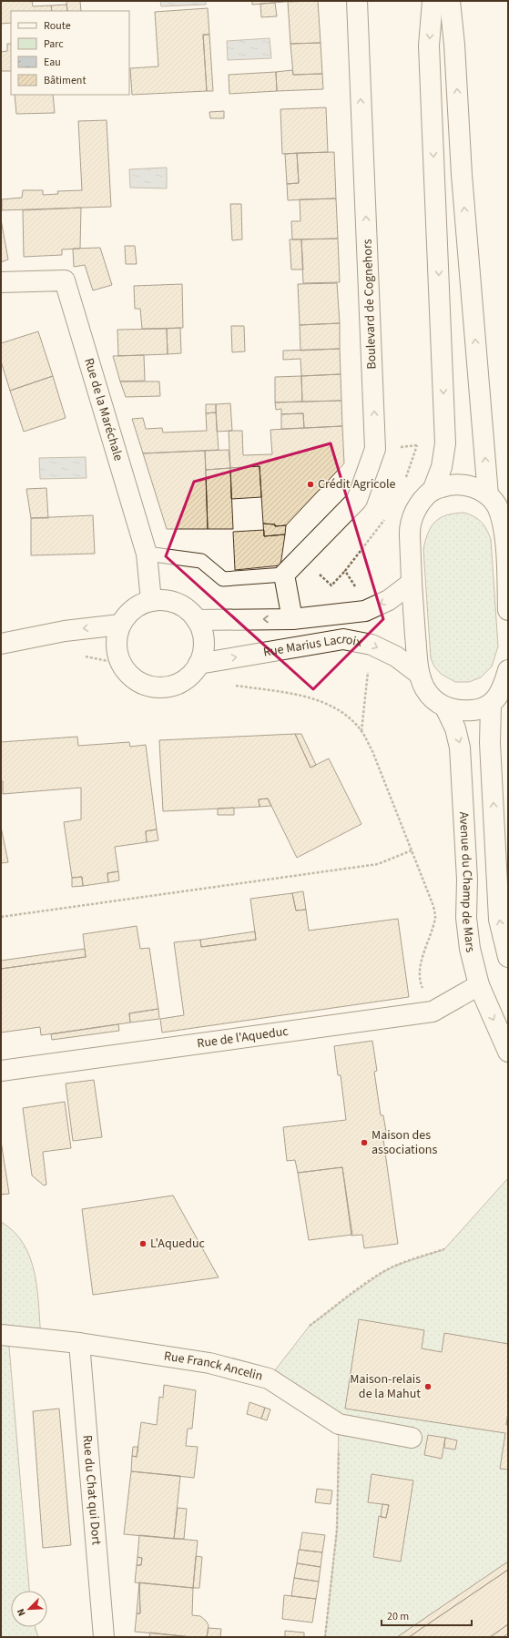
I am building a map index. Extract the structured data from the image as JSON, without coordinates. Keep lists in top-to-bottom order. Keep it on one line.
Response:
{"streets":{"main road":["Boulevard de Cognehors","Rue de la Maréchale","Rue Marius Lacroix","Avenue du Champ de Mars","Rue de l'Aqueduc","Rue Franck Ancelin","Rue du Chat qui Dort"]},"crossings":[["Rue de la Maréchale","Rue Marius Lacroix"],["Avenue du Champ de Mars","Rue de l'Aqueduc"],["Rue Franck Ancelin","Rue du Chat qui Dort"]],"places":["Crédit Agricole","Maison des associations","L'Aqueduc","Maison-relais de la Mahut"],"legend":["Route","Parc","Eau","Bâtiment"],"scale_bar":"20 m","north":"bottom left"}
